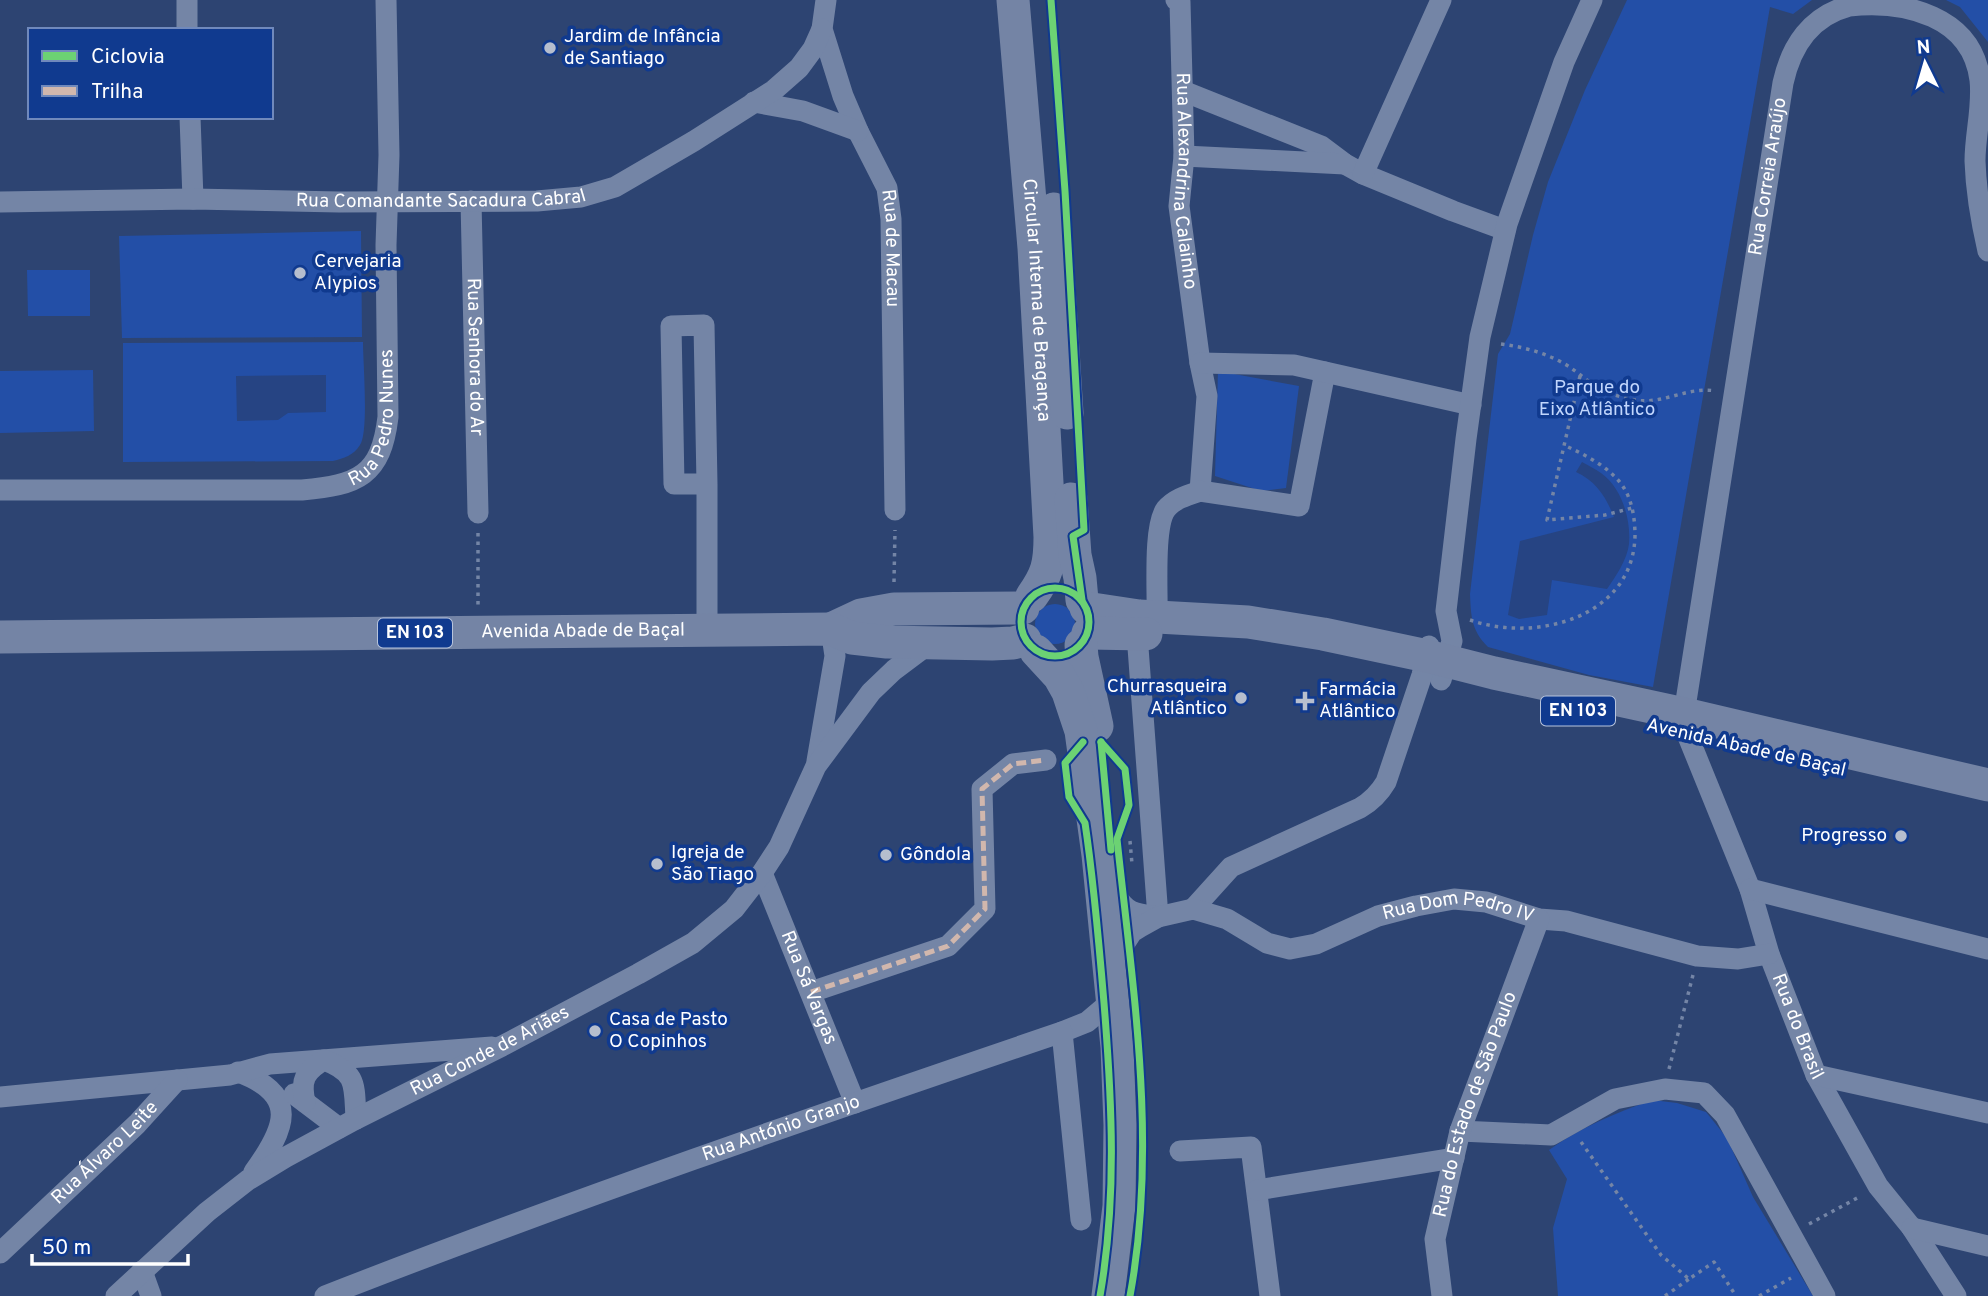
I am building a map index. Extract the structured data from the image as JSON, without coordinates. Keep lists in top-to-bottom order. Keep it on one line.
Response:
{"streets":{"main road":["Circular Interna de Bragança","Avenida Abade de Baçal","EN 103"],"street":["Rua Correia Araújo","Rua Alexandrina Calainho","Rua Comandante Sacadura Cabral","Rua de Macau","Rua Senhora do Ar","Rua Pedro Nunes","Rua Dom Pedro IV","Rua Sá Vargas","Rua do Brasil","Rua Conde de Ariães","Rua do Estado de São Paulo","Rua António Granjo","Rua Álvaro Leite"]},"crossings":[["Rua Correia Araújo","Avenida Abade de Baçal"],["Rua Correia Araújo","Rua do Brasil"],["Rua Comandante Sacadura Cabral","Rua de Macau"],["Rua Comandante Sacadura Cabral","Rua Senhora do Ar"],["Rua Comandante Sacadura Cabral","Rua Pedro Nunes"],["Circular Interna de Bragança","Avenida Abade de Baçal"],["Avenida Abade de Baçal","Rua do Brasil"],["Avenida Abade de Baçal","Rua Conde de Ariães"],["Rua Dom Pedro IV","Rua do Brasil"],["Rua Dom Pedro IV","Rua do Estado de São Paulo"],["Rua Sá Vargas","Rua Conde de Ariães"],["Rua Sá Vargas","Rua António Granjo"]],"parks":["Parque do Eixo Atlântico"],"places":{"other":["Jardim de Infância de Santiago","Cervejaria Alypios","Churrasqueira Atlântico","Progresso","Gôndola","Igreja de São Tiago","Casa de Pasto O Copinhos"],"health":["Farmácia Atlântico"]},"legend":["Ciclovia","Trilha"],"scale_bar":"50 m","north":"top"}
